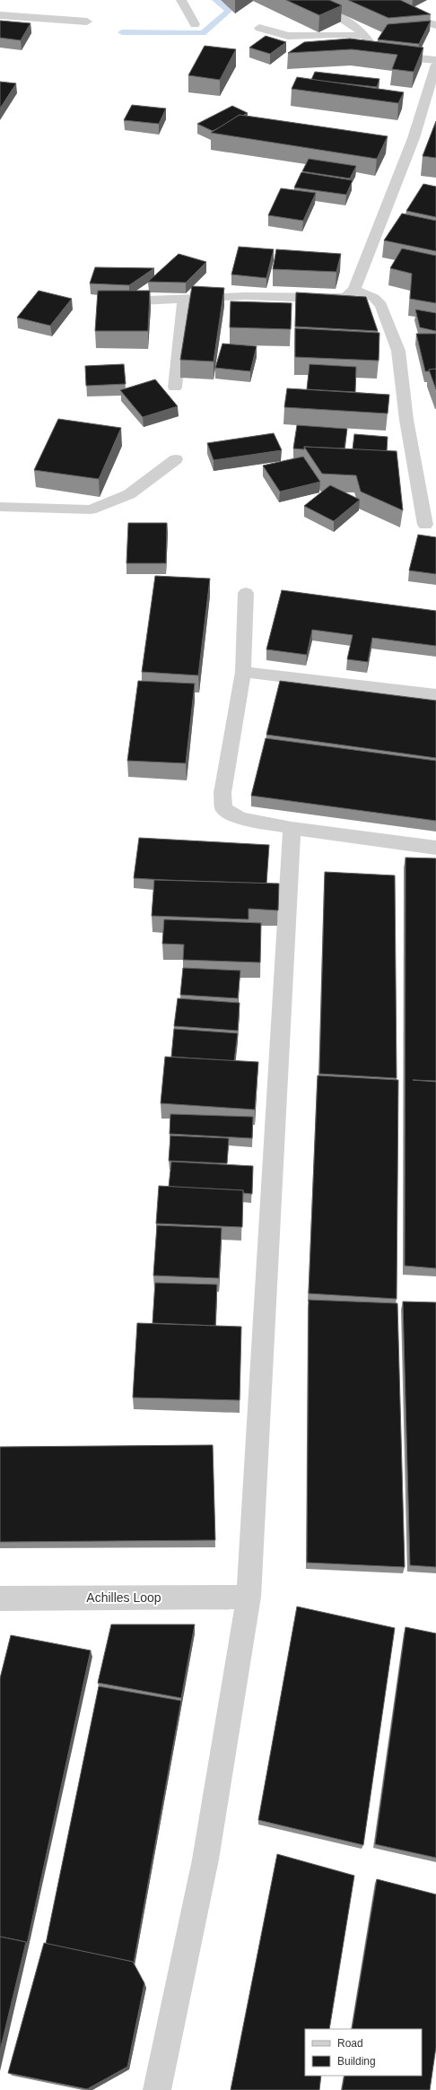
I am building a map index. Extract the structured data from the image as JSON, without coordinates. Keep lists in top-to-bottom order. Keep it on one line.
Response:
{"streets":{"street":["Achilles Loop"]},"legend":["Road","Building"]}
